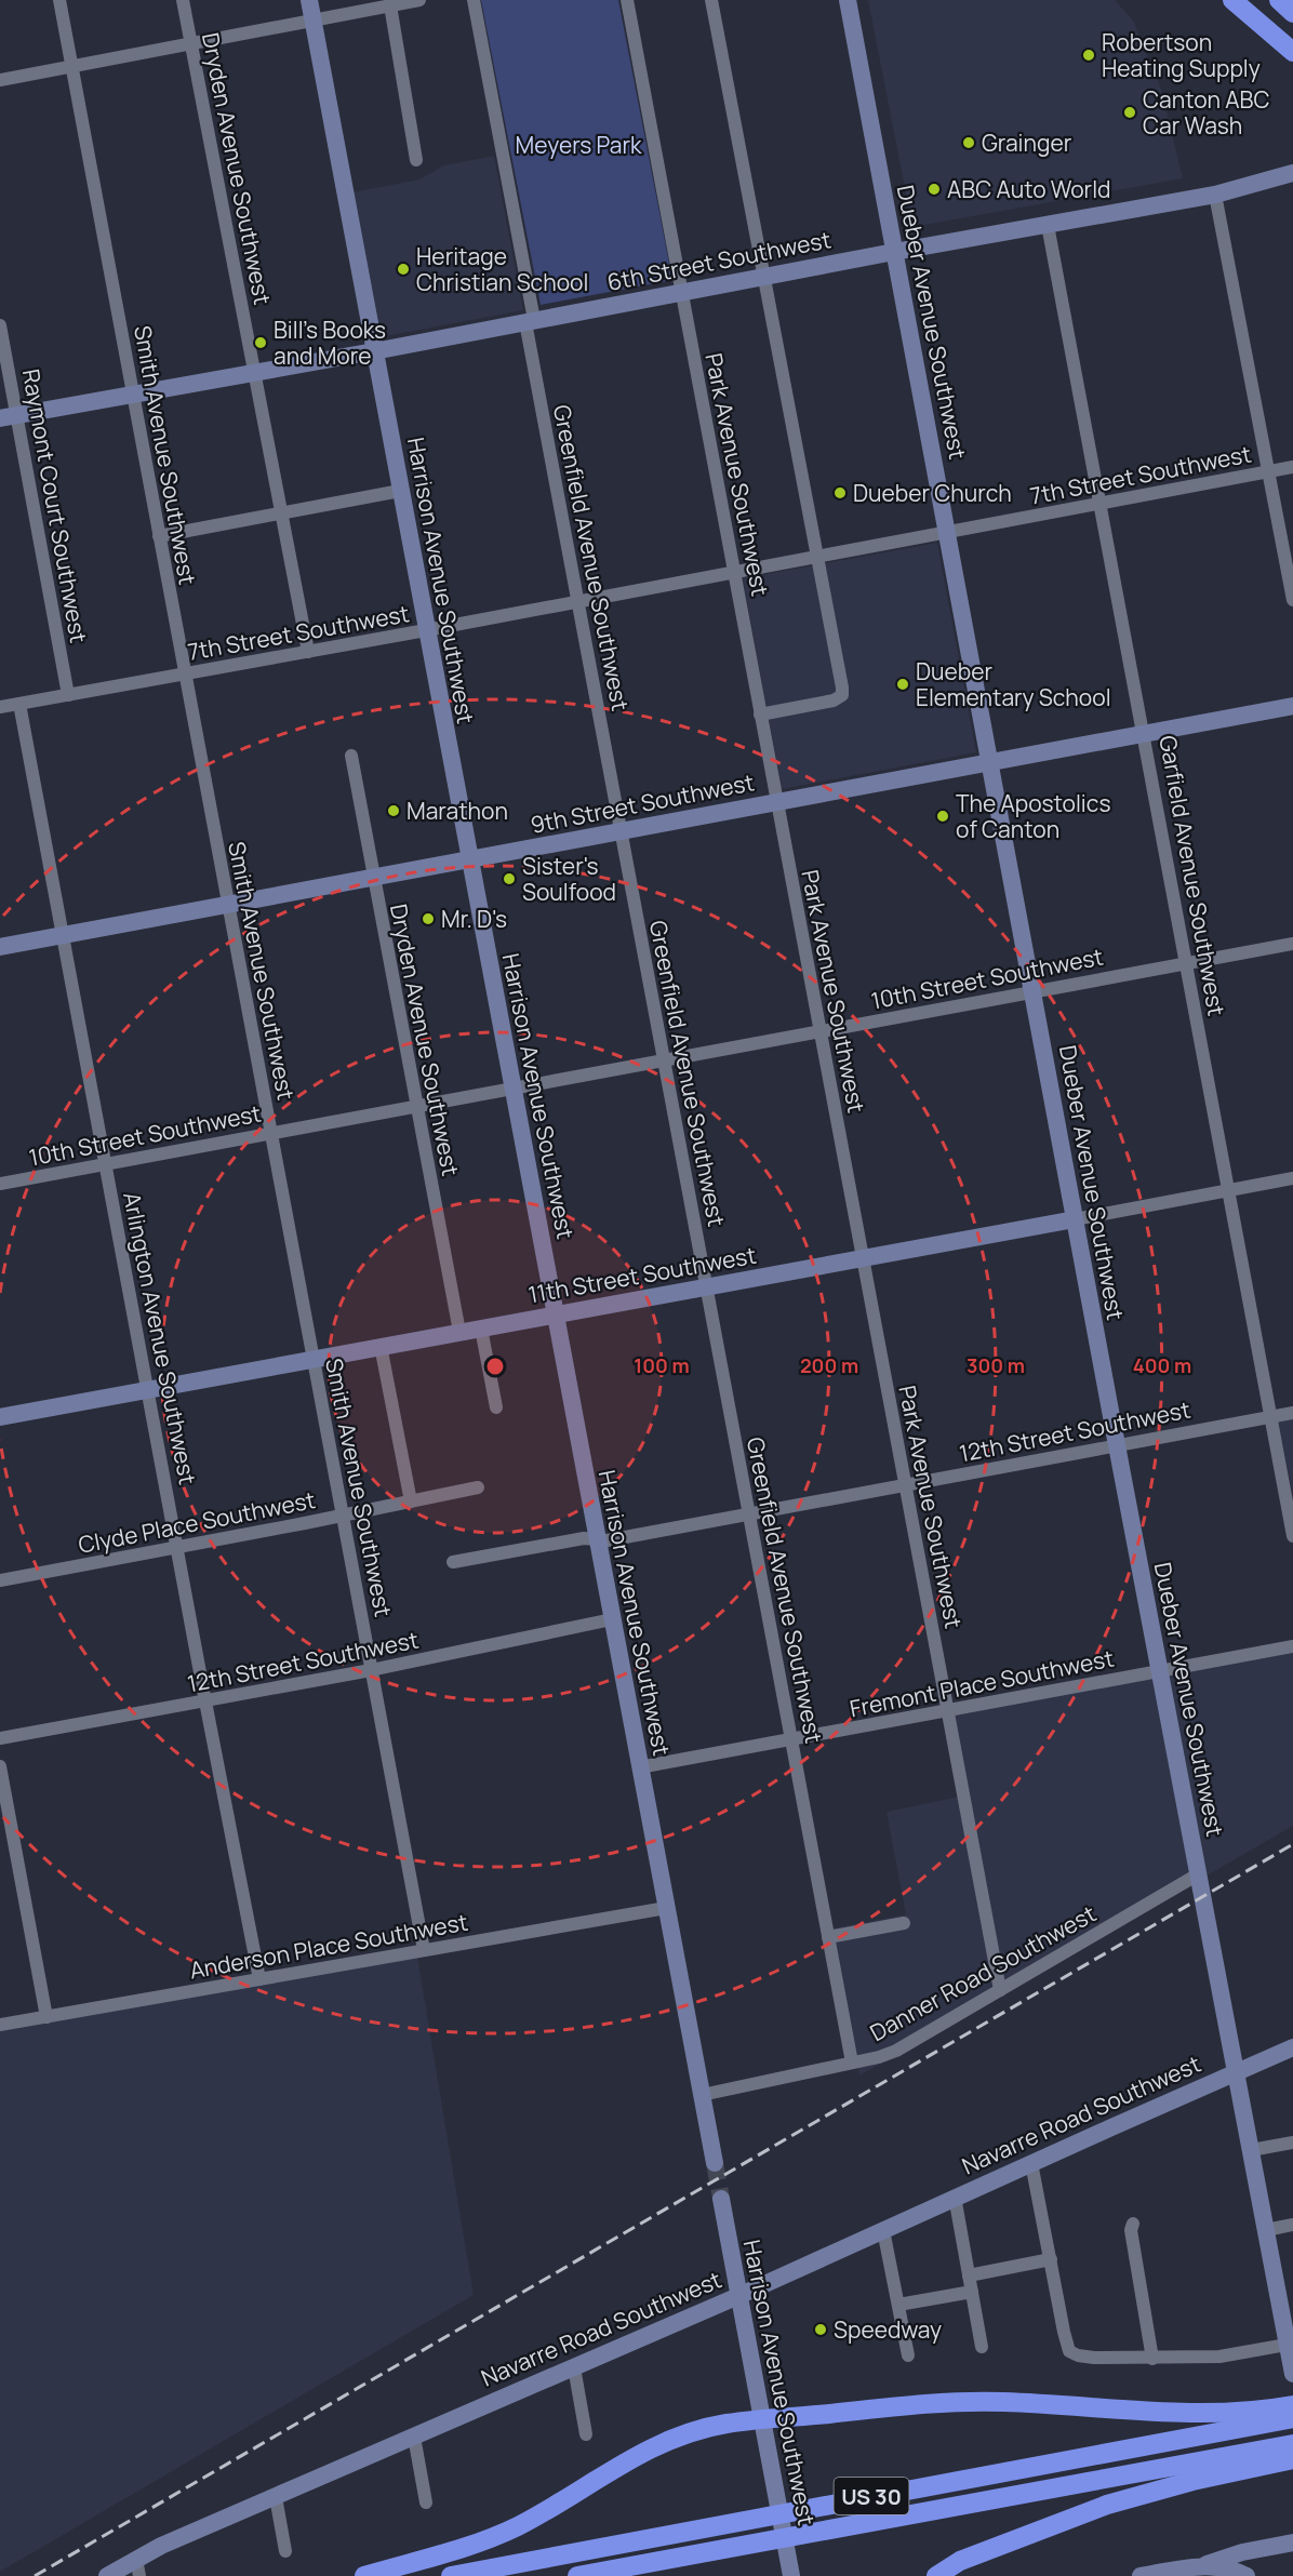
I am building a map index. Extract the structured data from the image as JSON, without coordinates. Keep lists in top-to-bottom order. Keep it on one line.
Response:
{"streets":{"highway":["US 30"],"street":["Dryden Avenue Southwest","6th Street Southwest","Dueber Avenue Southwest","Smith Avenue Southwest","Park Avenue Southwest","7th Street Southwest","Raymont Court Southwest","Greenfield Avenue Southwest","Harrison Avenue Southwest","9th Street Southwest","Garfield Avenue Southwest","10th Street Southwest","11th Street Southwest","Arlington Avenue Southwest","12th Street Southwest","Clyde Place Southwest","Fremont Place Southwest","Anderson Place Southwest","Danner Road Southwest","Navarre Road Southwest"]},"crossings":[["Dryden Avenue Southwest","6th Street Southwest"],["Dryden Avenue Southwest","7th Street Southwest"],["Dryden Avenue Southwest","9th Street Southwest"],["Dryden Avenue Southwest","10th Street Southwest"],["Dryden Avenue Southwest","11th Street Southwest"],["6th Street Southwest","Dueber Avenue Southwest"],["6th Street Southwest","Smith Avenue Southwest"],["6th Street Southwest","Park Avenue Southwest"],["6th Street Southwest","Raymont Court Southwest"],["6th Street Southwest","Greenfield Avenue Southwest"],["6th Street Southwest","Harrison Avenue Southwest"],["6th Street Southwest","Garfield Avenue Southwest"],["Dueber Avenue Southwest","7th Street Southwest"],["Dueber Avenue Southwest","9th Street Southwest"],["Dueber Avenue Southwest","10th Street Southwest"],["Dueber Avenue Southwest","11th Street Southwest"],["Dueber Avenue Southwest","12th Street Southwest"],["Dueber Avenue Southwest","Fremont Place Southwest"],["Dueber Avenue Southwest","Danner Road Southwest"],["Dueber Avenue Southwest","Navarre Road Southwest"],["Smith Avenue Southwest","7th Street Southwest"],["Smith Avenue Southwest","9th Street Southwest"],["Smith Avenue Southwest","10th Street Southwest"],["Smith Avenue Southwest","11th Street Southwest"],["Smith Avenue Southwest","12th Street Southwest"],["Smith Avenue Southwest","Clyde Place Southwest"],["Smith Avenue Southwest","Anderson Place Southwest"],["Park Avenue Southwest","7th Street Southwest"],["Park Avenue Southwest","9th Street Southwest"],["Park Avenue Southwest","10th Street Southwest"],["Park Avenue Southwest","11th Street Southwest"],["Park Avenue Southwest","12th Street Southwest"],["Park Avenue Southwest","Fremont Place Southwest"],["Park Avenue Southwest","Danner Road Southwest"],["7th Street Southwest","Raymont Court Southwest"],["7th Street Southwest","Greenfield Avenue Southwest"],["7th Street Southwest","Harrison Avenue Southwest"],["7th Street Southwest","Garfield Avenue Southwest"],["7th Street Southwest","Arlington Avenue Southwest"],["Greenfield Avenue Southwest","9th Street Southwest"],["Greenfield Avenue Southwest","10th Street Southwest"],["Greenfield Avenue Southwest","11th Street Southwest"],["Greenfield Avenue Southwest","12th Street Southwest"],["Greenfield Avenue Southwest","Fremont Place Southwest"],["Greenfield Avenue Southwest","Danner Road Southwest"],["Harrison Avenue Southwest","9th Street Southwest"],["Harrison Avenue Southwest","10th Street Southwest"],["Harrison Avenue Southwest","11th Street Southwest"],["Harrison Avenue Southwest","12th Street Southwest"],["Harrison Avenue Southwest","Fremont Place Southwest"],["Harrison Avenue Southwest","Anderson Place Southwest"],["Harrison Avenue Southwest","Danner Road Southwest"],["Harrison Avenue Southwest","Navarre Road Southwest"],["9th Street Southwest","Garfield Avenue Southwest"],["9th Street Southwest","Arlington Avenue Southwest"],["Garfield Avenue Southwest","10th Street Southwest"],["Garfield Avenue Southwest","11th Street Southwest"],["Garfield Avenue Southwest","12th Street Southwest"],["10th Street Southwest","Arlington Avenue Southwest"],["11th Street Southwest","Arlington Avenue Southwest"],["Arlington Avenue Southwest","12th Street Southwest"],["Arlington Avenue Southwest","Clyde Place Southwest"],["Arlington Avenue Southwest","Anderson Place Southwest"]],"parks":["Meyers Park"],"places":["Robertson Heating Supply","Canton ABC Car Wash","Grainger","ABC Auto World","Heritage Christian School","Bill's Books and More","Dueber Church","Dueber Elementary School","Marathon","The Apostolics of Canton","Sister's Soulfood","Mr. D's","Speedway"],"rings":["100 m","200 m","300 m","400 m"]}
